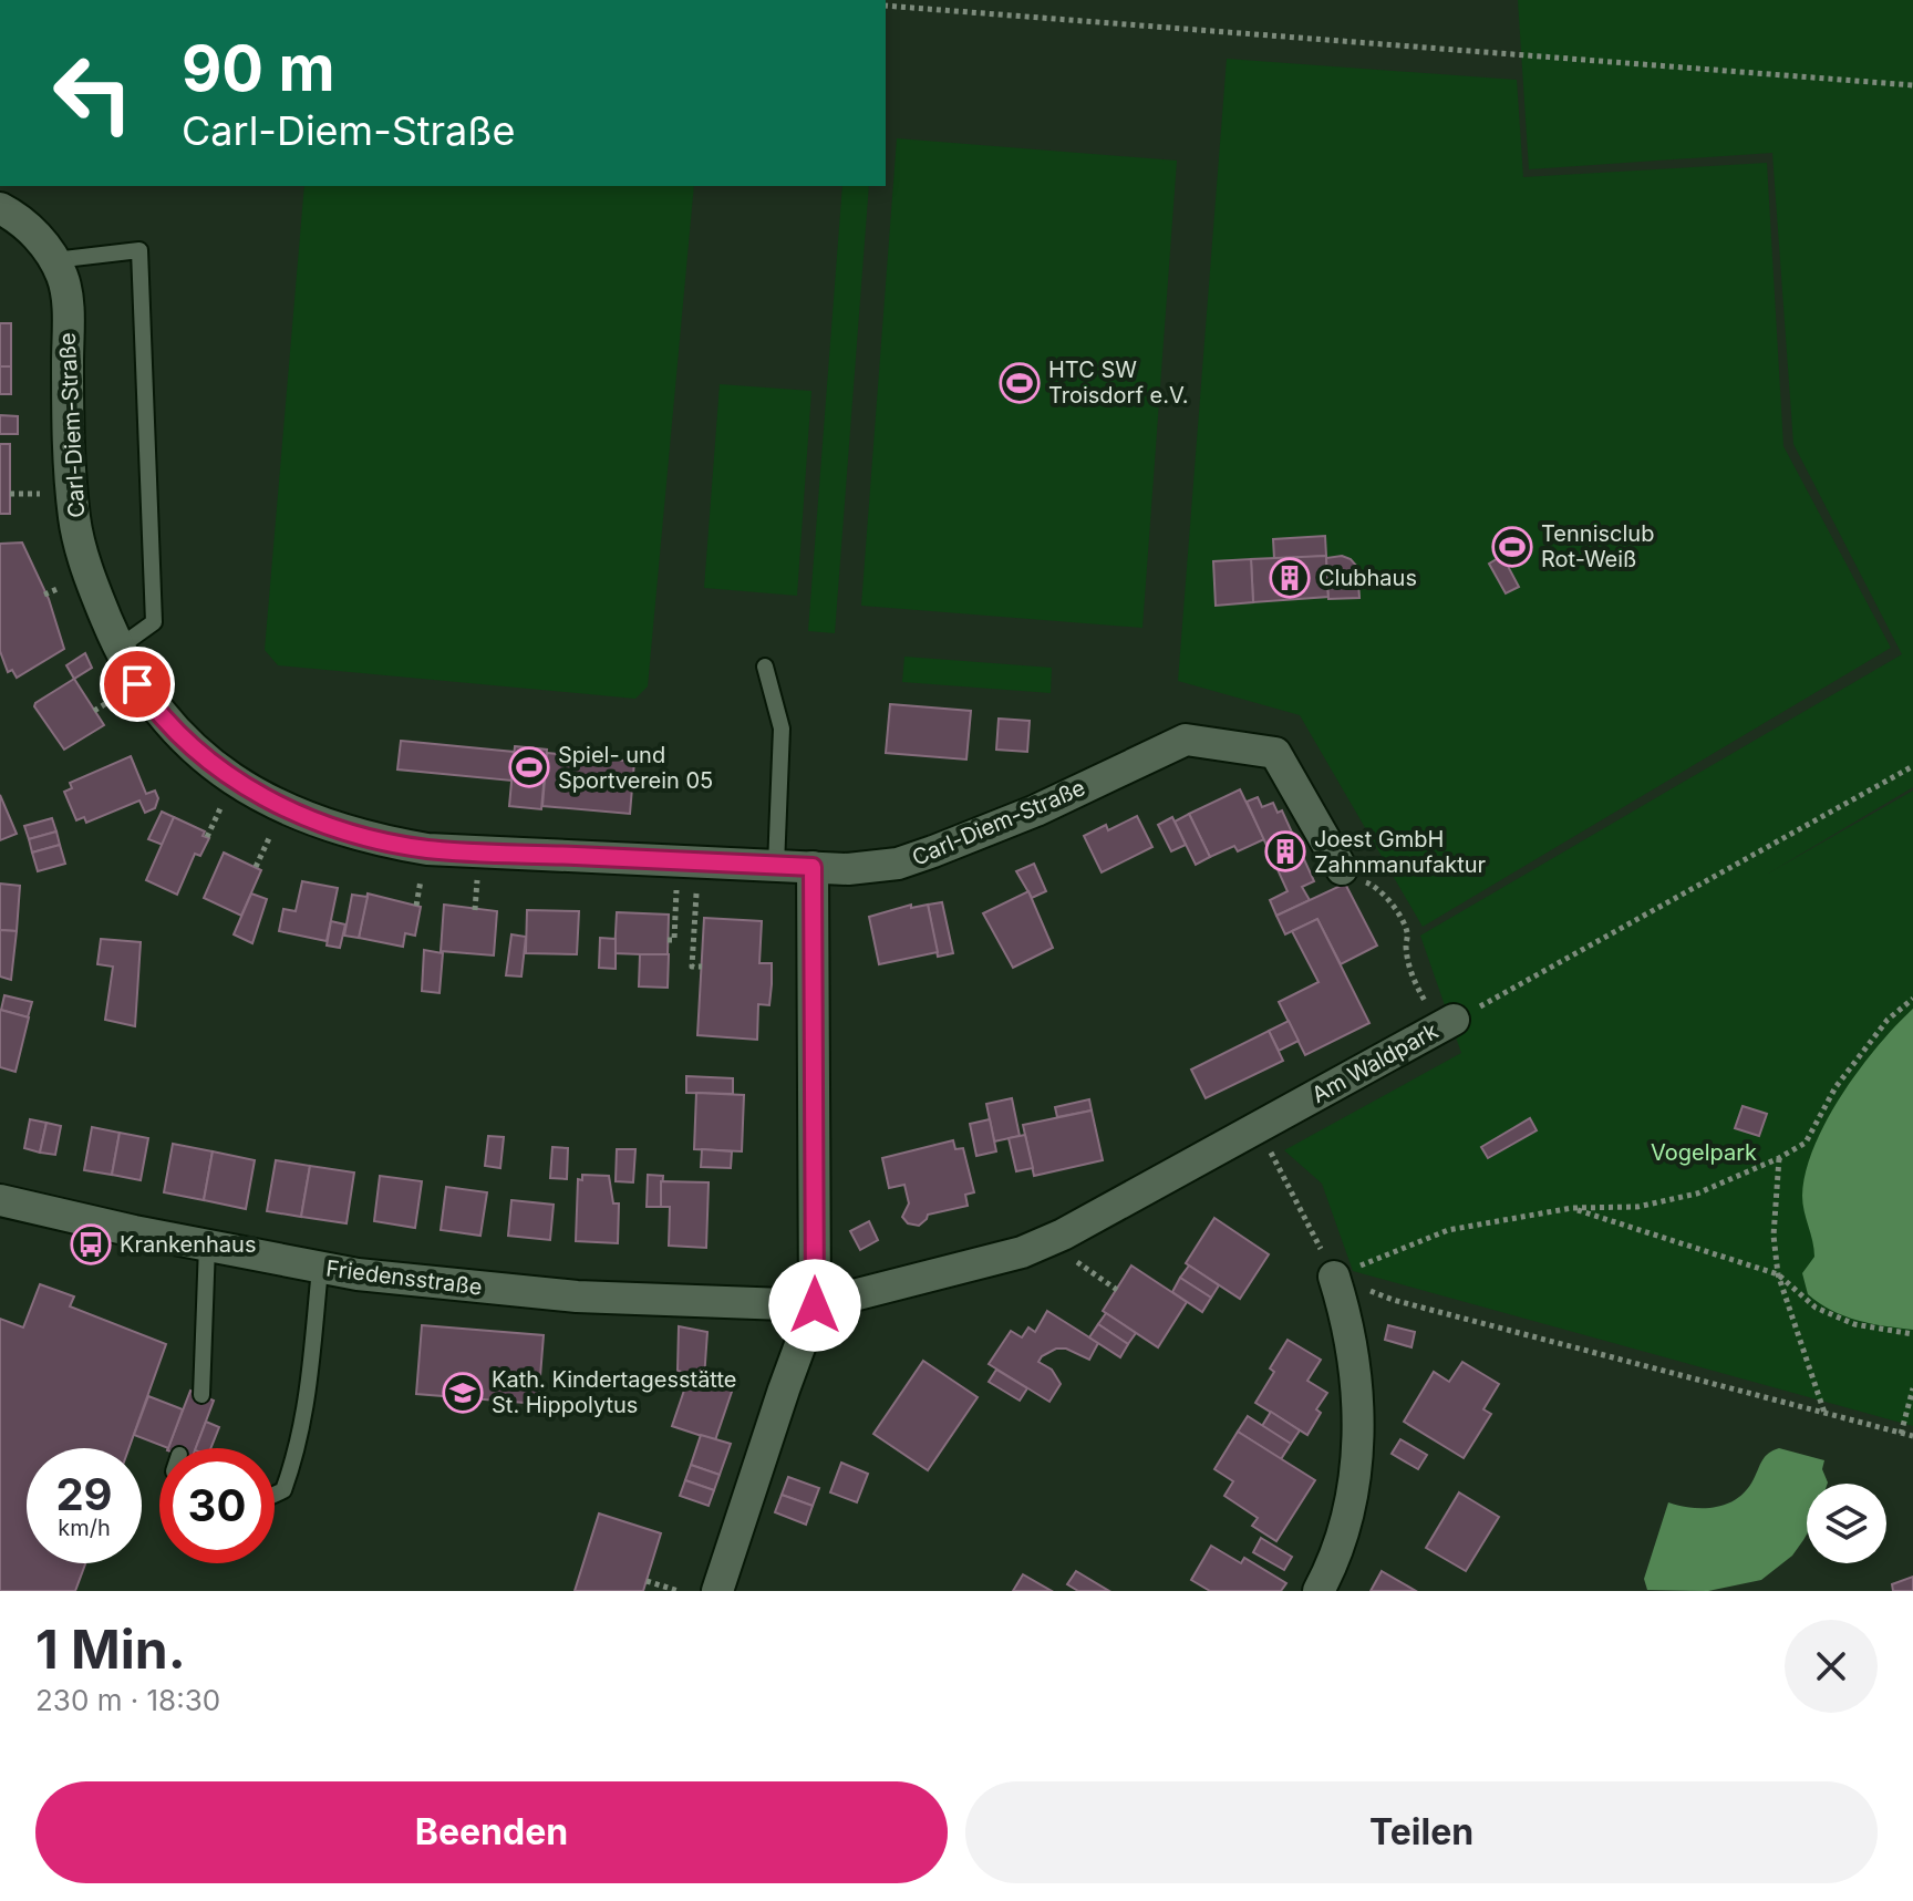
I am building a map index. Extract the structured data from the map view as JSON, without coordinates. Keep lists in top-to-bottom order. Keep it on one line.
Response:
{"streets":{"street":["Carl-Diem-Straße","Am Waldpark","Friedensstraße"]},"crossings":[["Am Waldpark","Friedensstraße"]],"parks":["Vogelpark"],"places":{"sports":["HTC SW Troisdorf e.V.","Tennisclub Rot-Weiß","Spiel- und Sportverein 05"],"building":["Clubhaus","Joest GmbH Zahnmanufaktur"],"bus stop":["Krankenhaus"],"school or university":["Kath. Kindertagesstätte St. Hippolytus"]},"page":{"turn":["90 m","Carl-Diem-Straße"],"speed":"29 km/h","limit":"30","heading":["1 Min.","230 m · 18:30"],"buttons":["Beenden","Teilen"]}}
